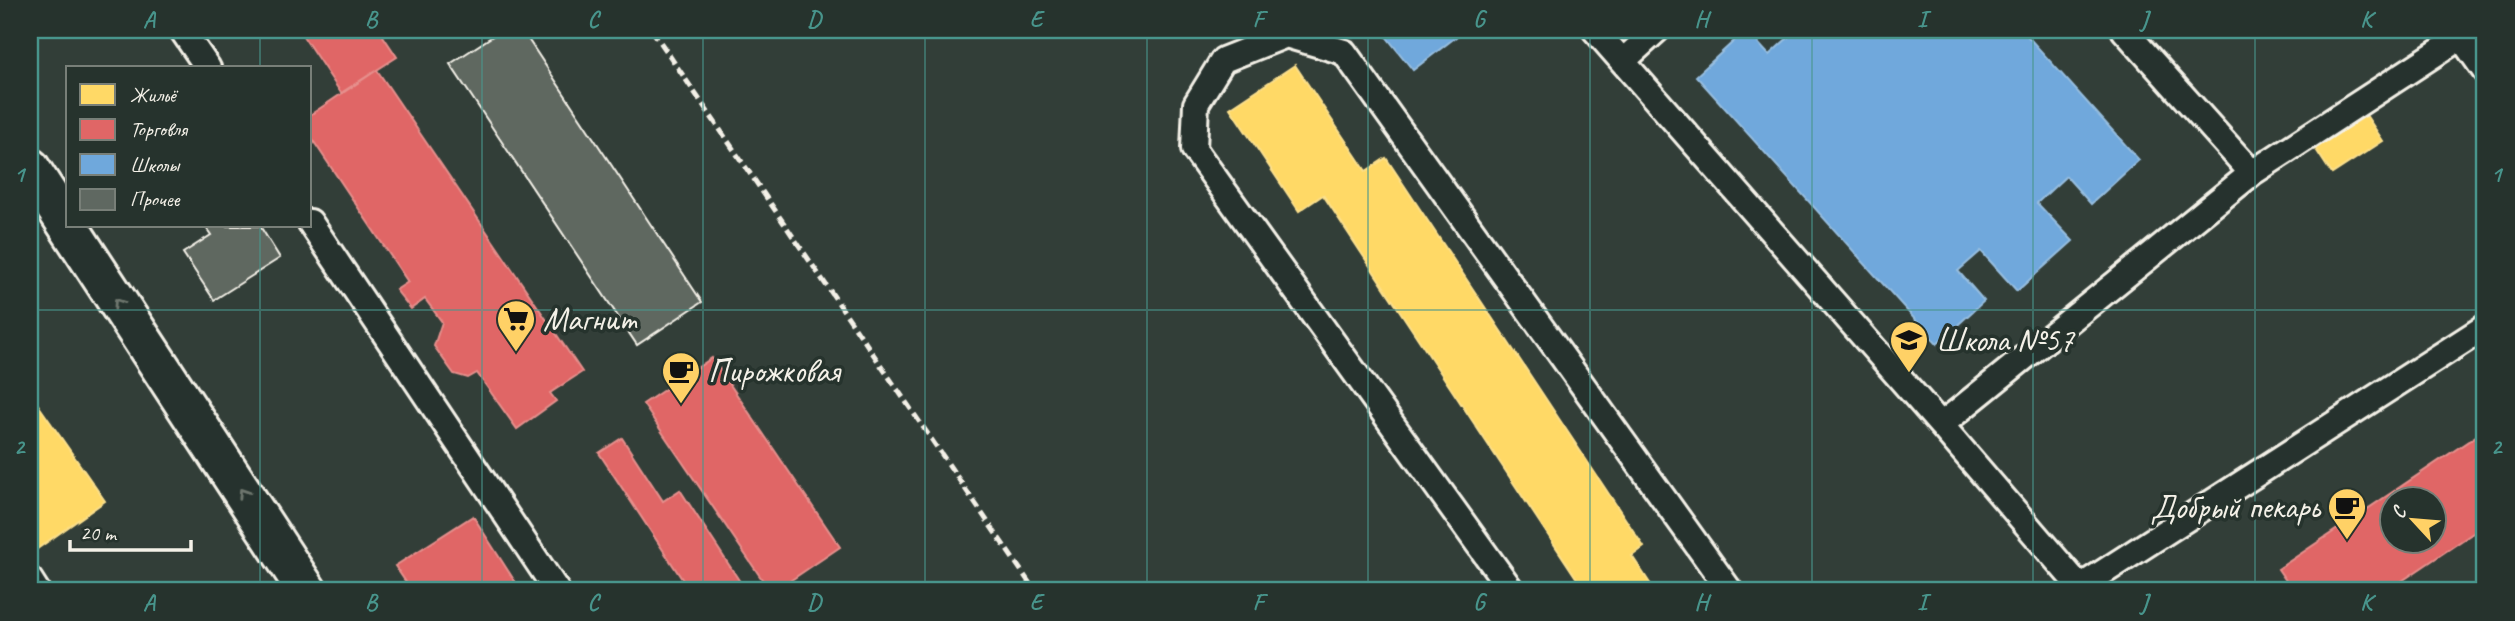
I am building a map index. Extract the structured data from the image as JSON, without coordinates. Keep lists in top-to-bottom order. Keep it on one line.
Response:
{"places":{"supermarket":["Магнит"],"school or university":["Школа №57"],"cafe":["Пирожковая","Добрый пекарь"]},"legend":["Жильё","Торговля","Школы","Прочее"],"scale_bar":"20 m","north":"top left","grid":{"columns":["A","B","C","D","E","F","G","H","I","J","K"],"rows":["1","2"]}}
